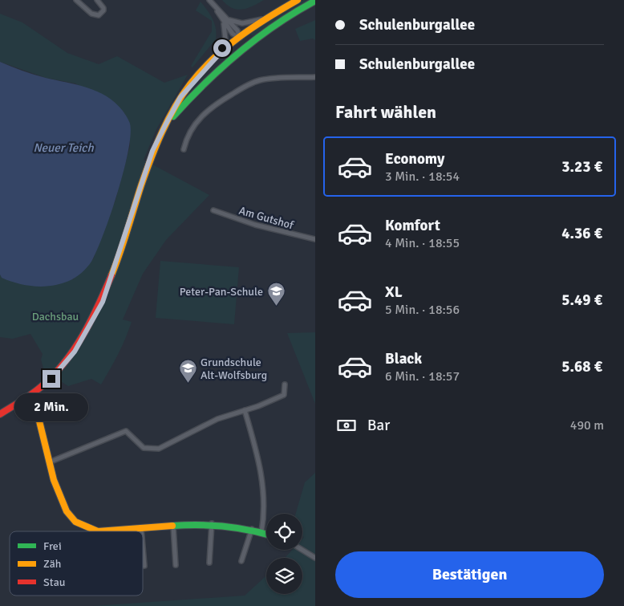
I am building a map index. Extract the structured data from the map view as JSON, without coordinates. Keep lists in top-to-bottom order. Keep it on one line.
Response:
{"streets":{"street":["Am Gutshof"]},"water":["Neuer Teich"],"parks":["Dachsbau"],"places":{"school or university":["Peter-Pan-Schule","Grundschule Alt-Wolfsburg"]},"legend":["Frei","Zäh","Stau"],"page":{"banner":["Schulenburgallee","Schulenburgallee"],"heading":"Fahrt wählen","list":[{"name":"Economy","note":"3 Min. · 18:54","value":"3.23 €"},{"name":"Komfort","note":"4 Min. · 18:55","value":"4.36 €"},{"name":"XL","note":"5 Min. · 18:56","value":"5.49 €"},{"name":"Black","note":"6 Min. · 18:57","value":"5.68 €"}],"bubble":"2 Min.","pay":["Bar","490 m"],"buttons":"Bestätigen"}}
